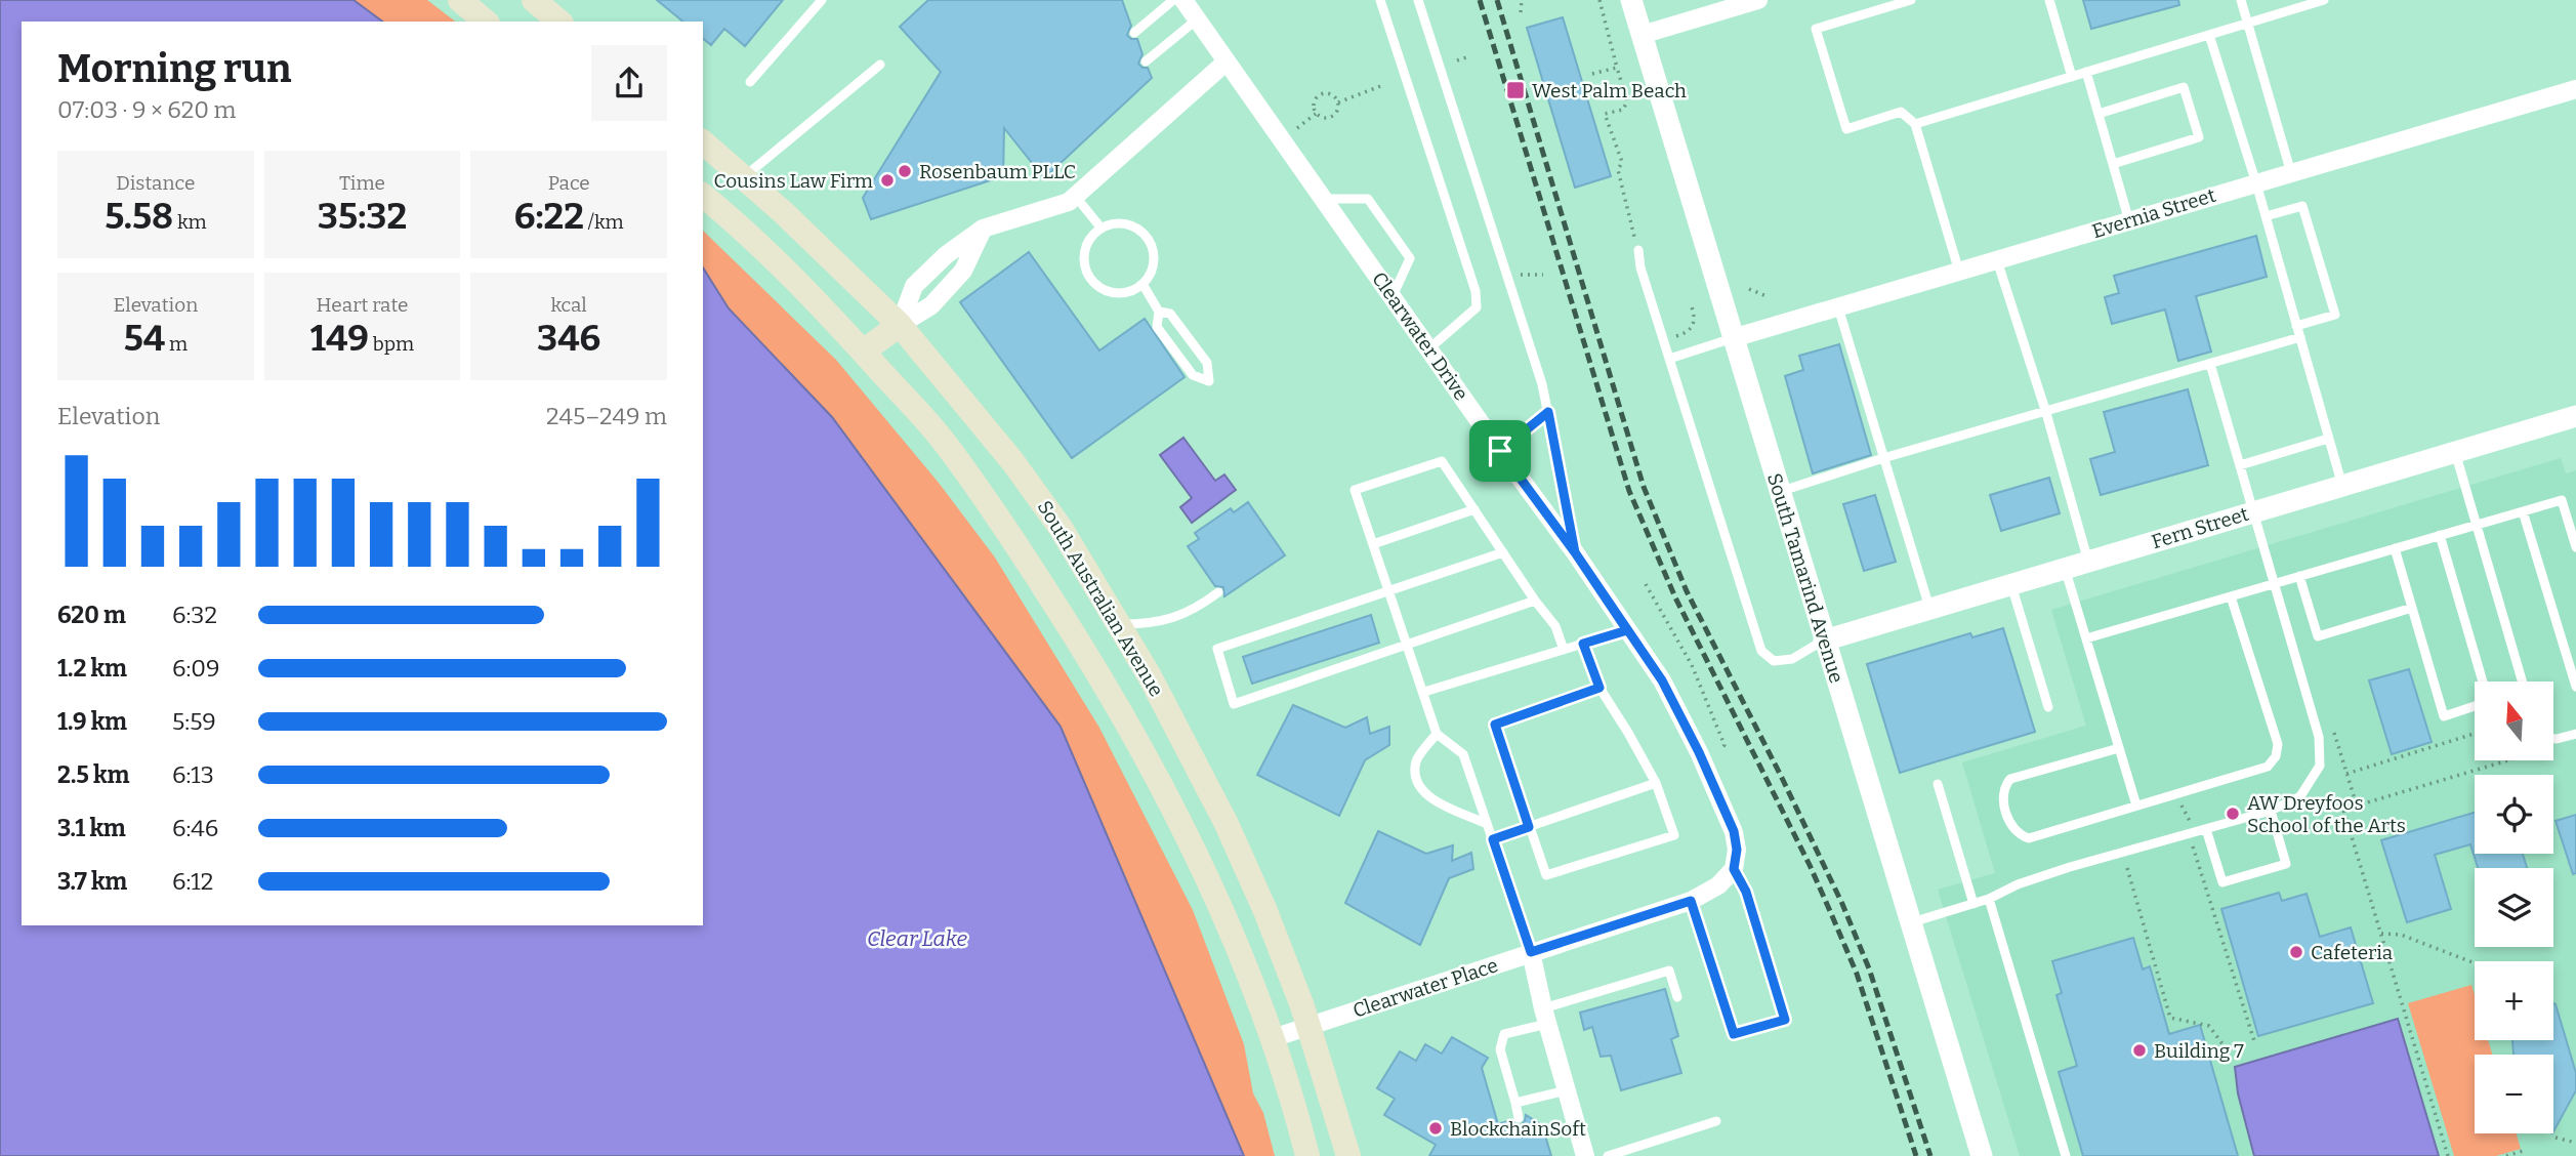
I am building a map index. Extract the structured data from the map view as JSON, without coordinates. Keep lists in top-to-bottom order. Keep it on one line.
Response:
{"streets":{"main road":["South Australian Avenue"],"street":["Evernia Street","Clearwater Drive","Fern Street","South Tamarind Avenue","Clearwater Place"]},"crossings":[["Evernia Street","South Tamarind Avenue"],["Clearwater Drive","Clearwater Place"],["Fern Street","South Tamarind Avenue"],["South Australian Avenue","Clearwater Place"]],"water":["Clear Lake"],"places":{"transit":["West Palm Beach"],"other":["Rosenbaum PLLC","Cousins Law Firm","AW Dreyfoos School of the Arts","Cafeteria","Building 7","BlockchainSoft"]},"north":"top","page":{"heading":["Morning run","07:03 · 9 × 620 m"],"stats":[["Distance","5.58 km"],["Time","35:32"],["Pace","6:22 /km"],["Elevation","54 m"],["Heart rate","149 bpm"],["kcal","346"]],"chart":["Elevation","245–249 m"],"list":[{"name":"620 m","note":"6:32"},{"name":"1.2 km","note":"6:09"},{"name":"1.9 km","note":"5:59"},{"name":"2.5 km","note":"6:13"},{"name":"3.1 km","note":"6:46"},{"name":"3.7 km","note":"6:12"}],"map_buttons":["+","−"]}}
